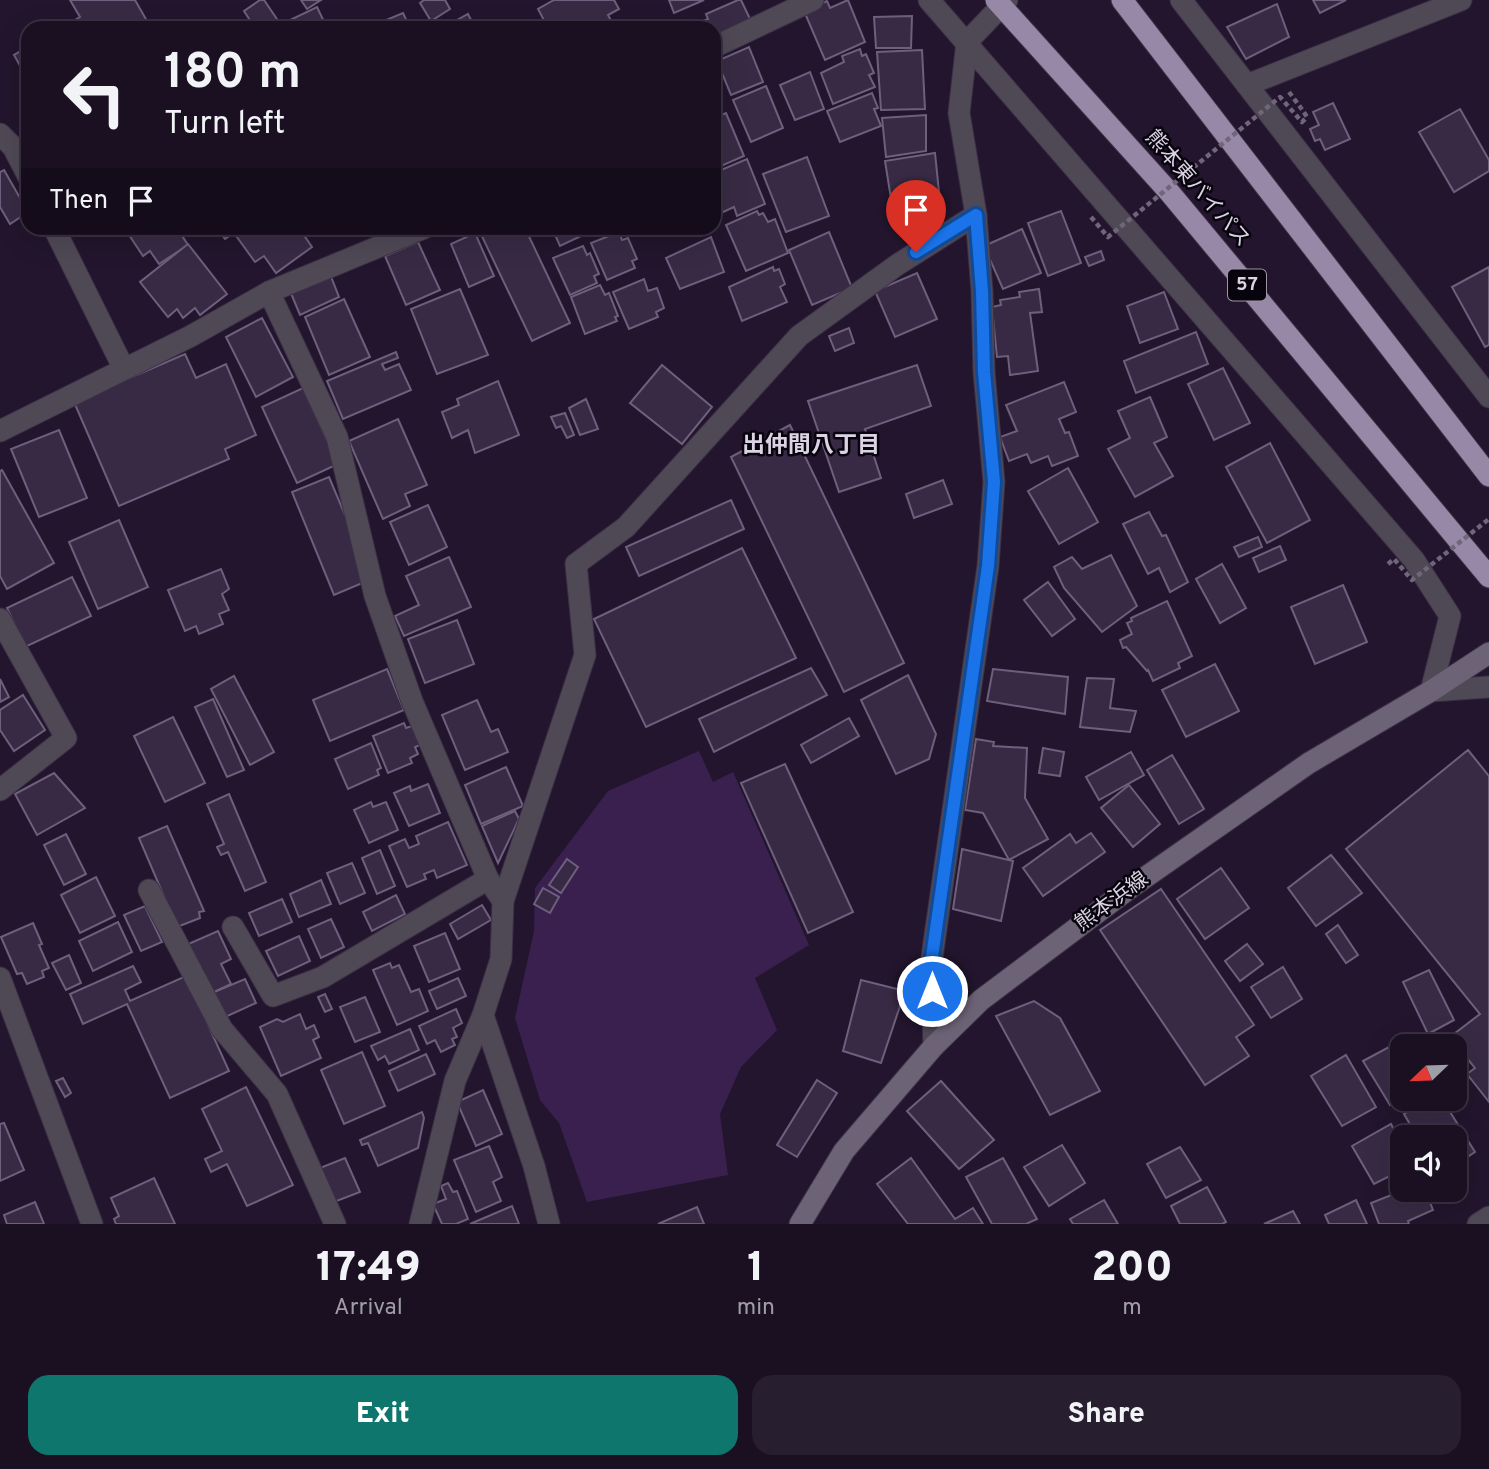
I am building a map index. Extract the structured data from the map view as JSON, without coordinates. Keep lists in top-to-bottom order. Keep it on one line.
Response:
{"streets":{"highway":["熊本東バイパス","57"],"main road":["熊本浜線"]},"districts":["出仲間八丁目"],"north":"bottom left","page":{"turn":["180 m","Turn left"],"then":"Then","eta":["17:49","Arrival","1","min","200","m"],"buttons":["Exit","Share"]}}
